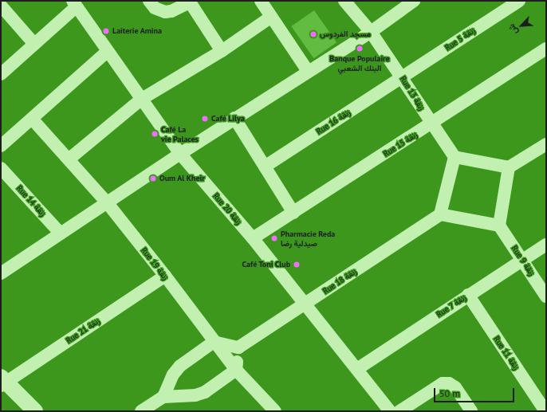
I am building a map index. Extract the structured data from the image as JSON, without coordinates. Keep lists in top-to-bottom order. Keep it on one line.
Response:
{"streets":{"street":["Rue 5 زنقة","Rue 13 زنقة","Rue 16 زنقة","Rue 15 زنقة","Rue 14 زنقة","Rue 20 زنقة","Rue 9 زنقة","Rue 19 زنقة","Rue 18 زنقة","Rue 7 زنقة","Rue 21 زنقة","Rue 11 زنقة"]},"crossings":[["Rue 5 زنقة","Rue 13 زنقة"],["Rue 5 زنقة","Rue 16 زنقة"],["Rue 13 زنقة","Rue 16 زنقة"],["Rue 13 زنقة","Rue 15 زنقة"],["Rue 15 زنقة","Rue 20 زنقة"],["Rue 20 زنقة","Rue 18 زنقة"],["Rue 20 زنقة","Rue 7 زنقة"],["Rue 9 زنقة","Rue 7 زنقة"],["Rue 19 زنقة","Rue 21 زنقة"],["Rue 7 زنقة","Rue 11 زنقة"]],"places":["Laiterie Amina","مسجد الفردوس","Banque Populaire البنك الشعبي","Café Lilya","Café La vie Palaces","Oum Al Kheir","Pharmacie Reda صيدلية رضا","Café Toni Club"],"scale_bar":"50 m","north":"bottom left"}
